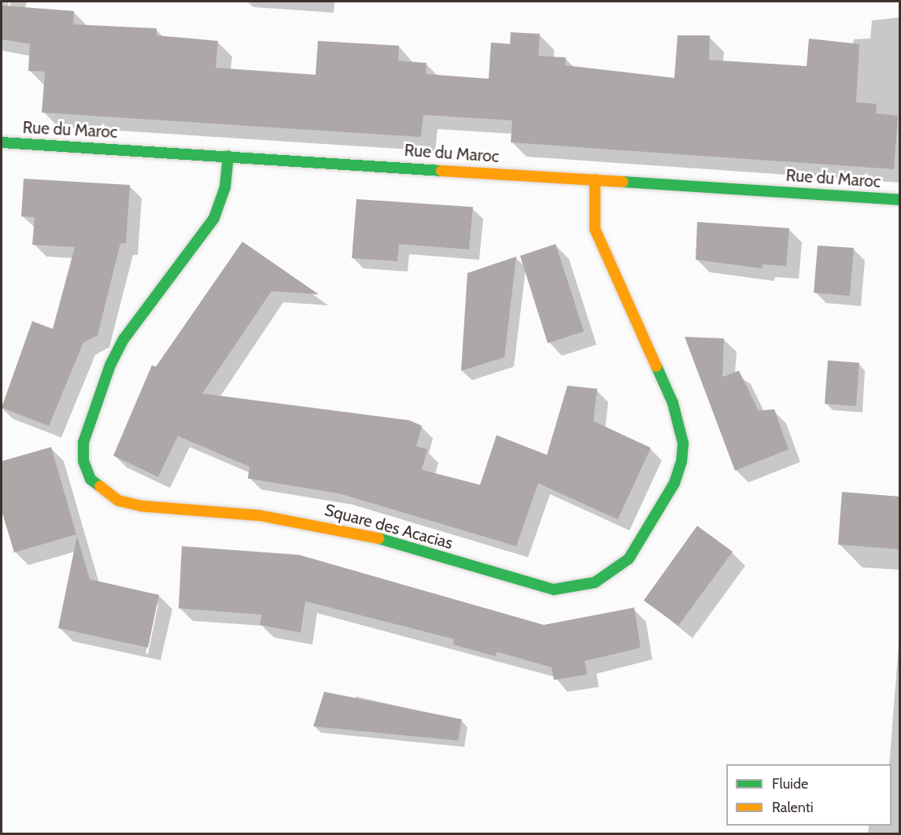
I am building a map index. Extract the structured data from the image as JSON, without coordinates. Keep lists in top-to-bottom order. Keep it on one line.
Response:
{"streets":{"street":["Rue du Maroc","Square des Acacias"]},"crossings":[["Rue du Maroc","Square des Acacias"]],"legend":["Fluide","Ralenti"]}
